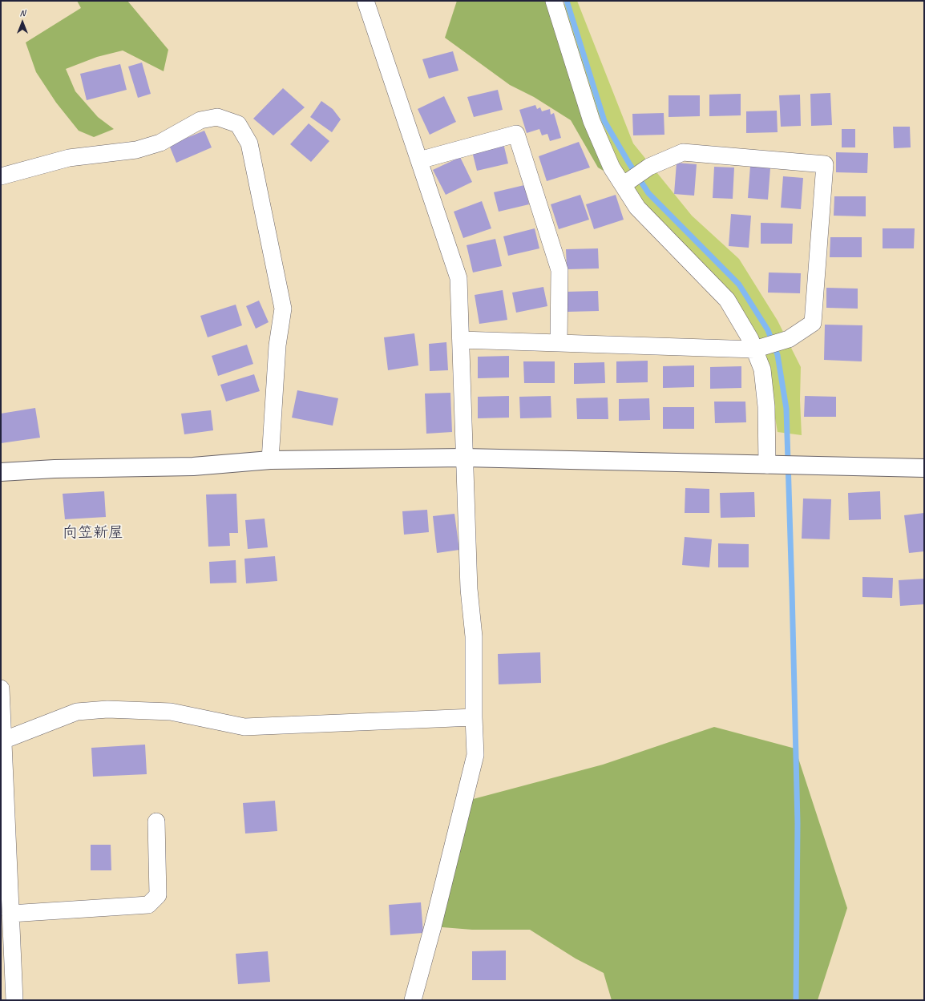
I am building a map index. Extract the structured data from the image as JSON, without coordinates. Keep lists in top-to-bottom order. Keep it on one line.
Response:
{"districts":["向笠新屋"],"north":"top"}
